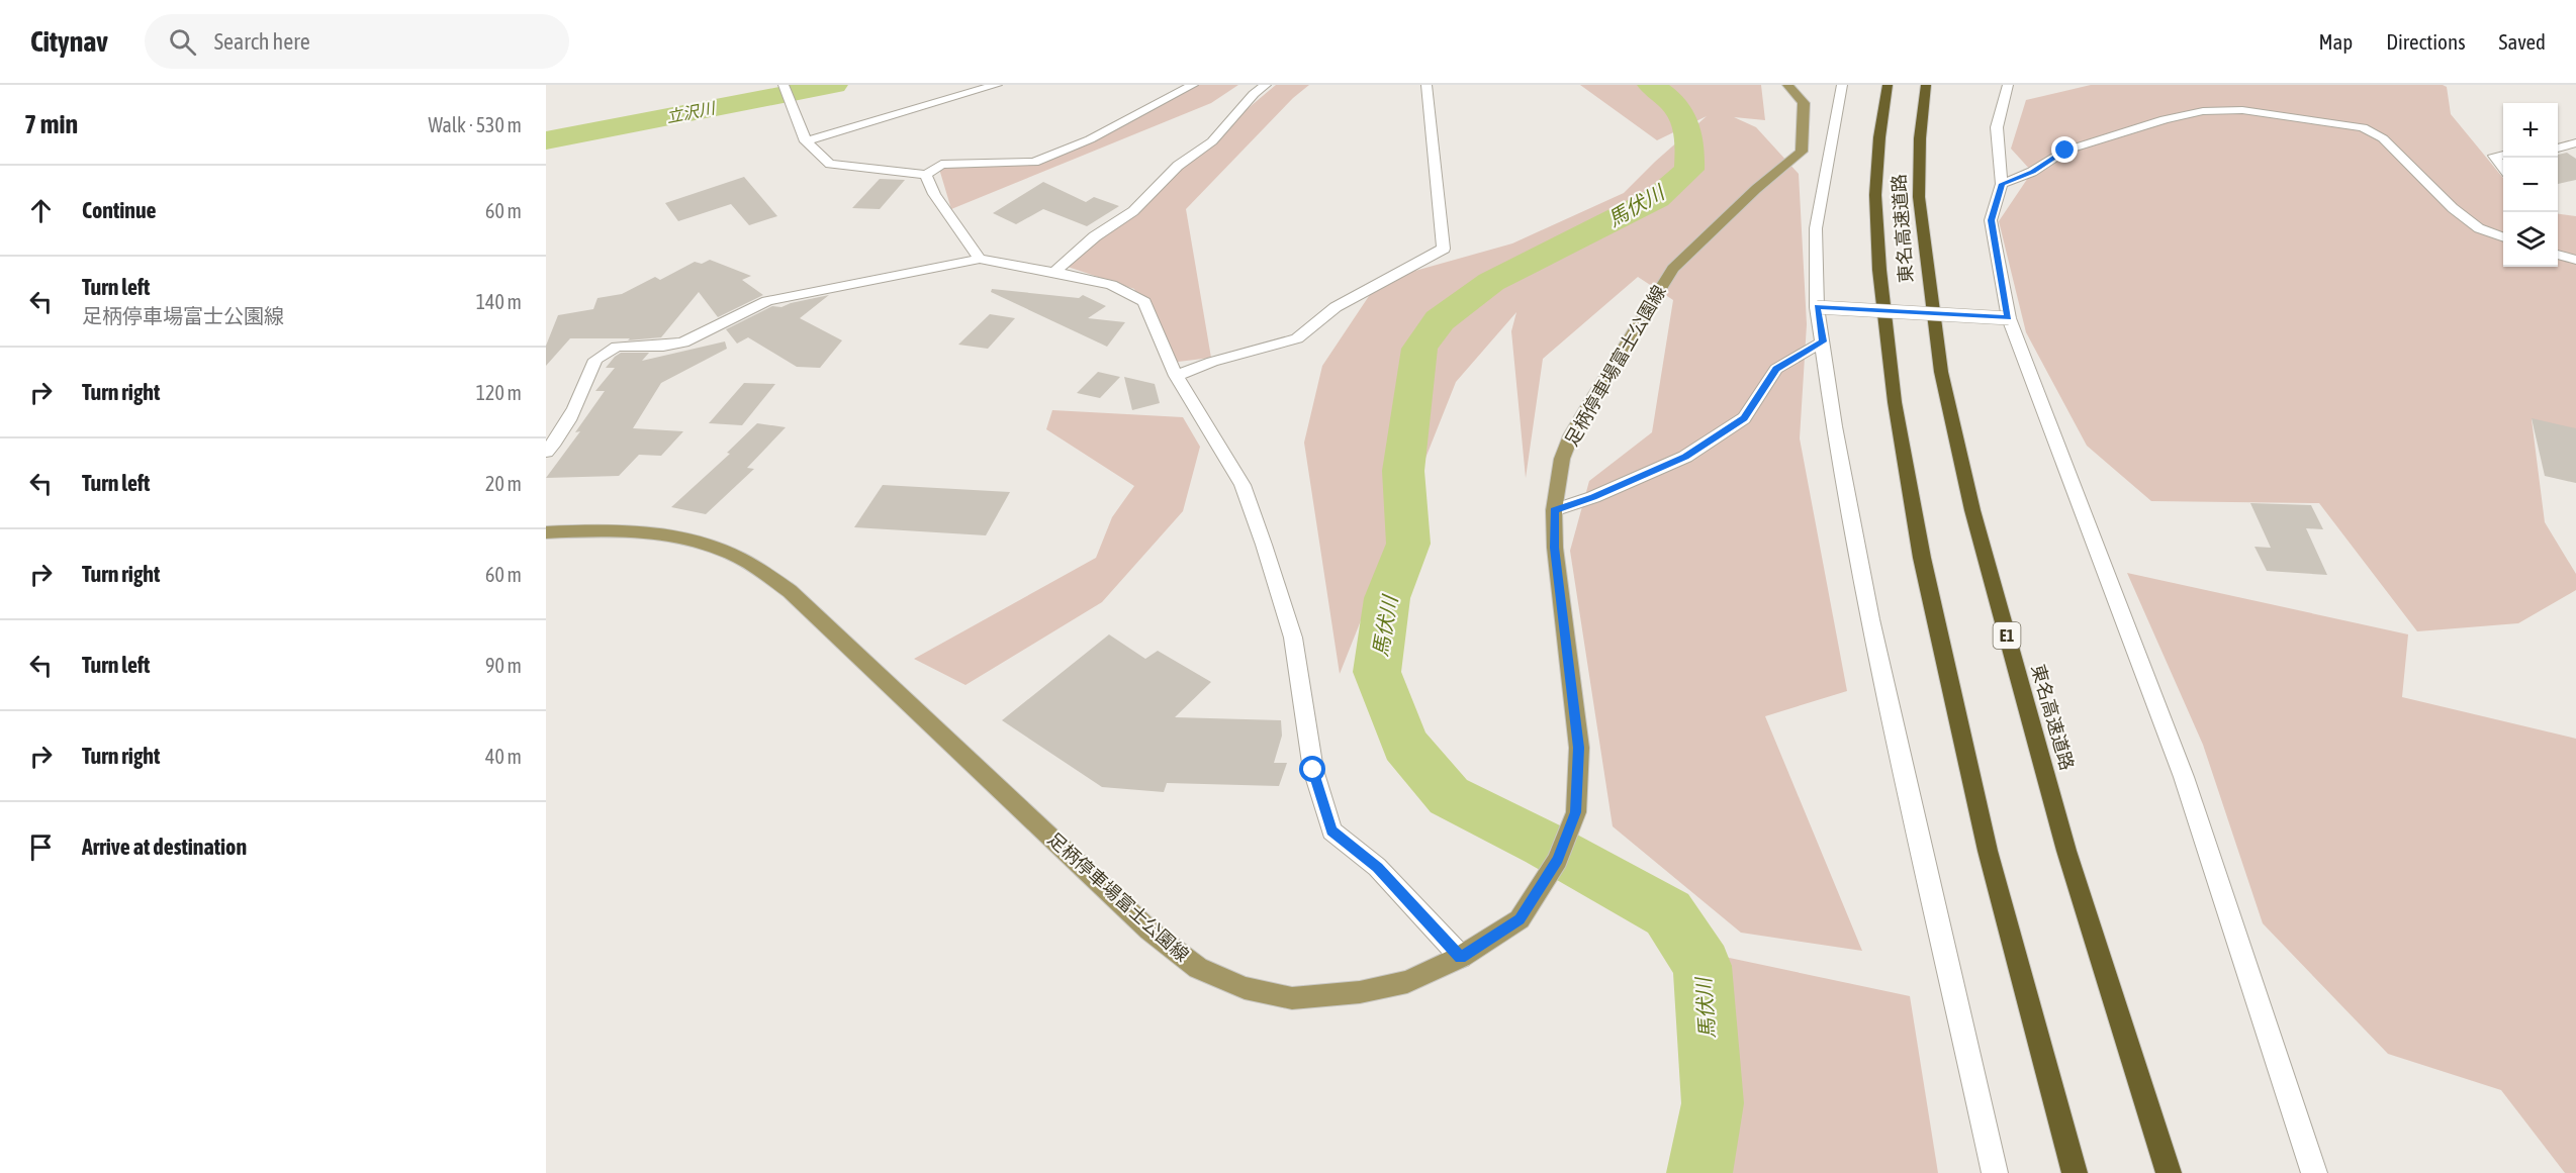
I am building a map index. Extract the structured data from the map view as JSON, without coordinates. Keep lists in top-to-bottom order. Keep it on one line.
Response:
{"streets":{"highway":["東名高速道路","E1"],"main road":["足柄停車場富士公園線"]},"water":["立沢川","馬伏川"],"page":{"header":"Citynav","search":"Search here","nav":["Map","Directions","Saved"],"heading":["7 min","Walk · 530 m"],"map_buttons":["+","−"],"list":[["Continue","60 m"],["Turn left","足柄停車場富士公園線","140 m"],["Turn right","120 m"],["Turn left","20 m"],["Turn right","60 m"],["Turn left","90 m"],["Turn right","40 m"],"Arrive at destination"]}}
